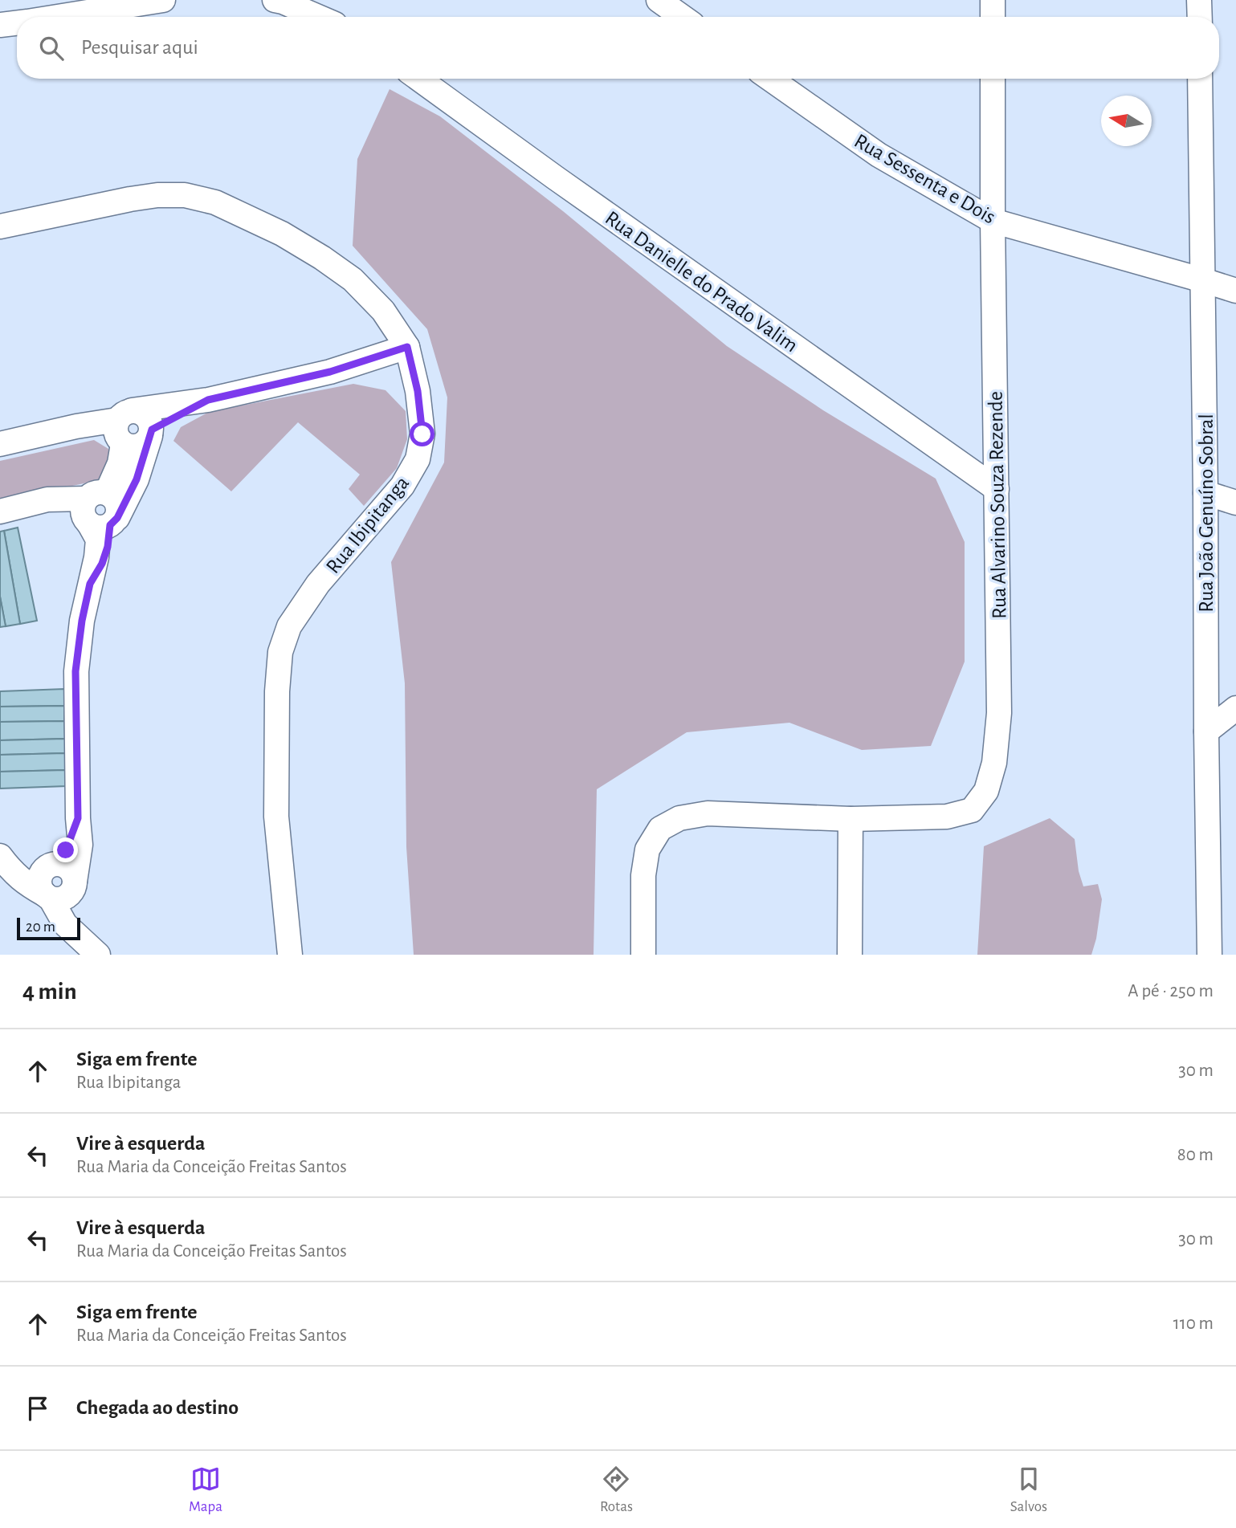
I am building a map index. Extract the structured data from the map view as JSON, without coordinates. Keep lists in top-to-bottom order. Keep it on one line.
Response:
{"streets":{"street":["Rua Sessenta e Dois","Rua Danielle do Prado Valim","Rua Alvarino Souza Rezende","Rua João Genuíno Sobral","Rua Ibipitanga"]},"crossings":[["Rua Sessenta e Dois","Rua Alvarino Souza Rezende"],["Rua Sessenta e Dois","Rua João Genuíno Sobral"],["Rua Danielle do Prado Valim","Rua Alvarino Souza Rezende"]],"scale_bar":"20 m","north":"left","page":{"search":"Pesquisar aqui","scale":"20 m","heading":["4 min","A pé · 250 m"],"list":[["Siga em frente","Rua Ibipitanga","30 m"],["Vire à esquerda","Rua Maria da Conceição Freitas Santos","80 m"],["Vire à esquerda","Rua Maria da Conceição Freitas Santos","30 m"],["Siga em frente","Rua Maria da Conceição Freitas Santos","110 m"],"Chegada ao destino"],"nav":["Mapa","Rotas","Salvos"]}}
